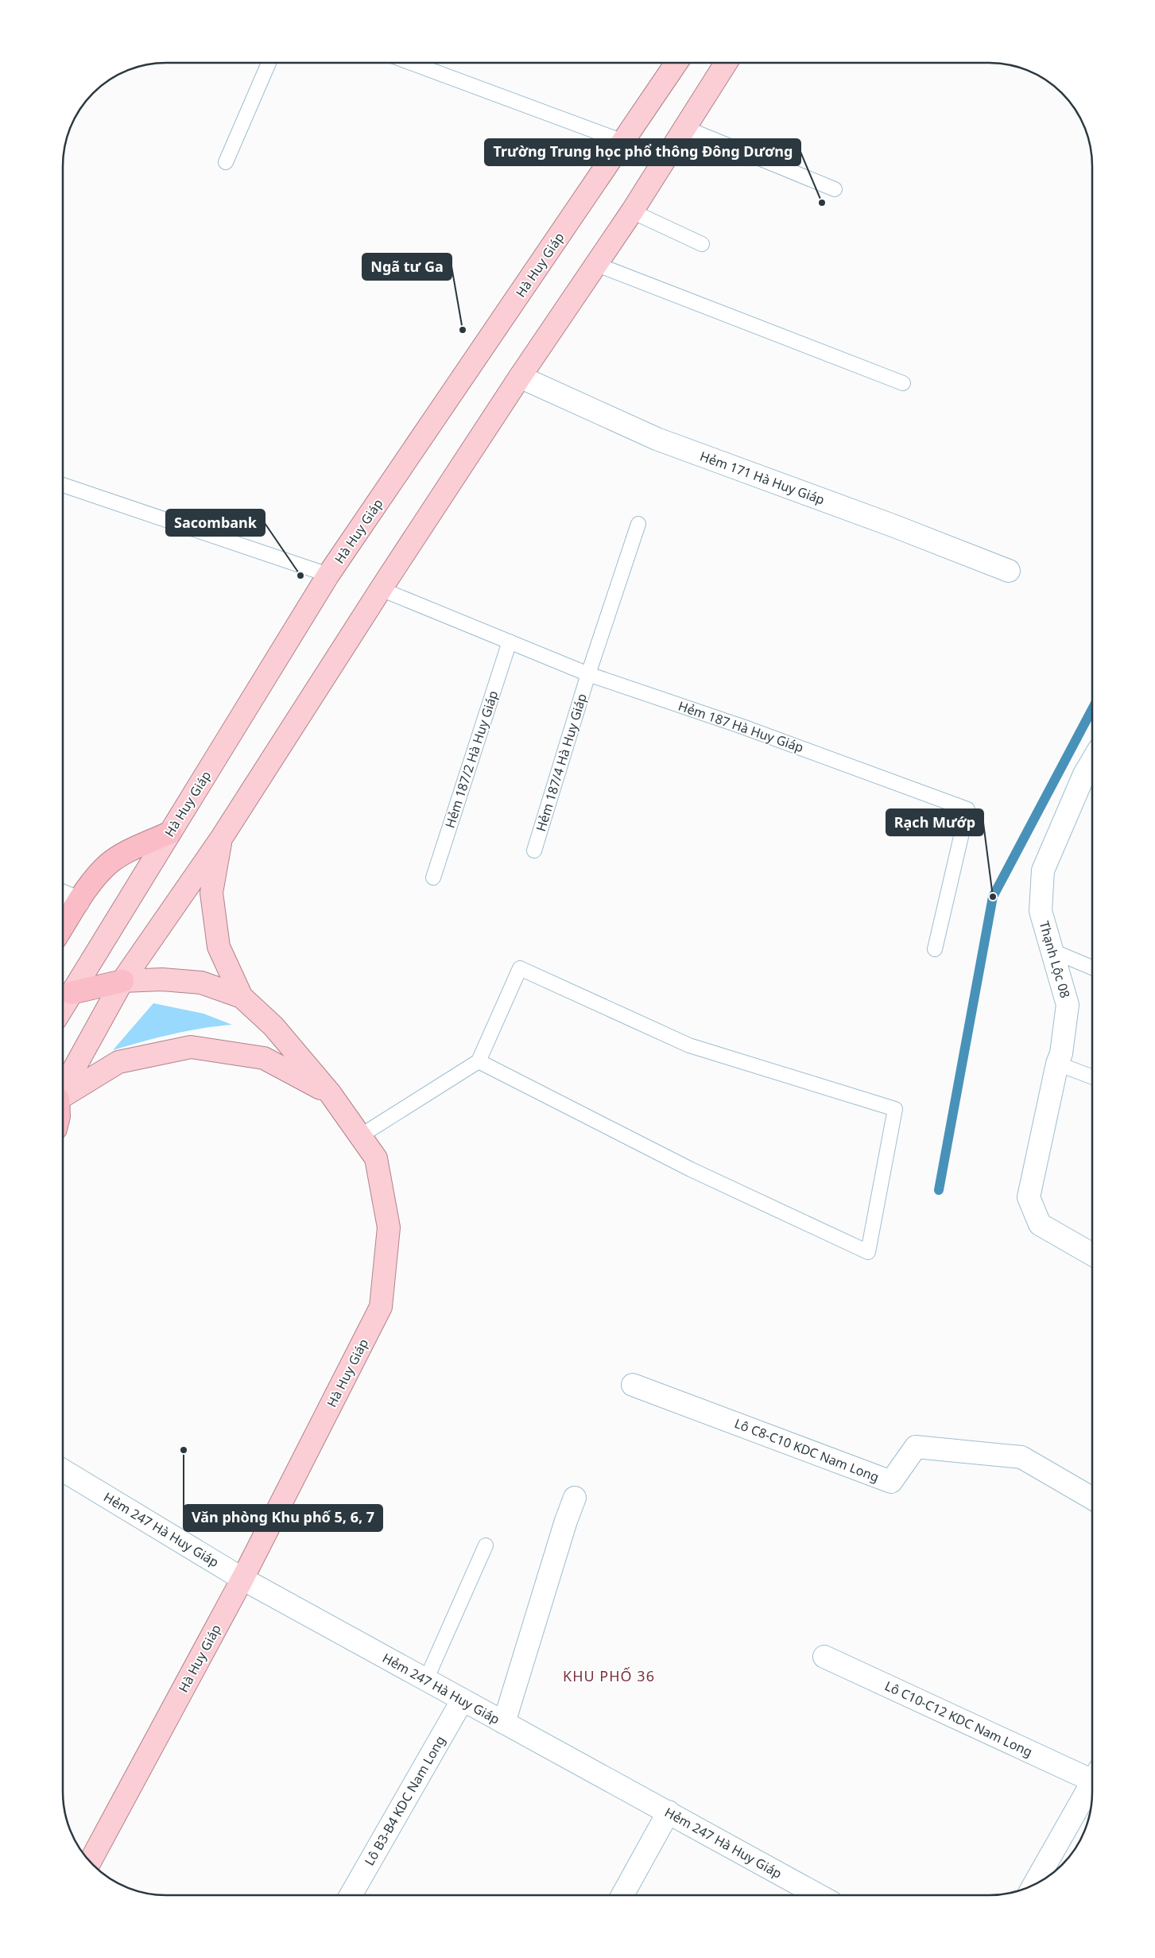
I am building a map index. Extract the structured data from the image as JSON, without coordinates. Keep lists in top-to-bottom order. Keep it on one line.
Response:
{"streets":{"main road":["Hà Huy Giáp"],"street":["Hẻm 171 Hà Huy Giáp","Thạnh Lộc 08","Lô C8-C10 KDC Nam Long","Hẻm 247 Hà Huy Giáp","Lô C10-C12 KDC Nam Long","Lô B3-B4 KDC Nam Long"],"lane":["Hẻm 187 Hà Huy Giáp","Hẻm 187/2 Hà Huy Giáp","Hẻm 187/4 Hà Huy Giáp"]},"crossings":[["Hà Huy Giáp","Hẻm 247 Hà Huy Giáp"],["Hẻm 187 Hà Huy Giáp","Hẻm 187/2 Hà Huy Giáp"],["Hẻm 187 Hà Huy Giáp","Hẻm 187/4 Hà Huy Giáp"],["Hẻm 247 Hà Huy Giáp","Lô B3-B4 KDC Nam Long"]],"districts":["KHU PHỐ 36"],"places":["Trường Trung học phổ thông Đông Dương","Ngã tư Ga","Sacombank","Rạch Mướp","Văn phòng Khu phố 5, 6, 7"]}
